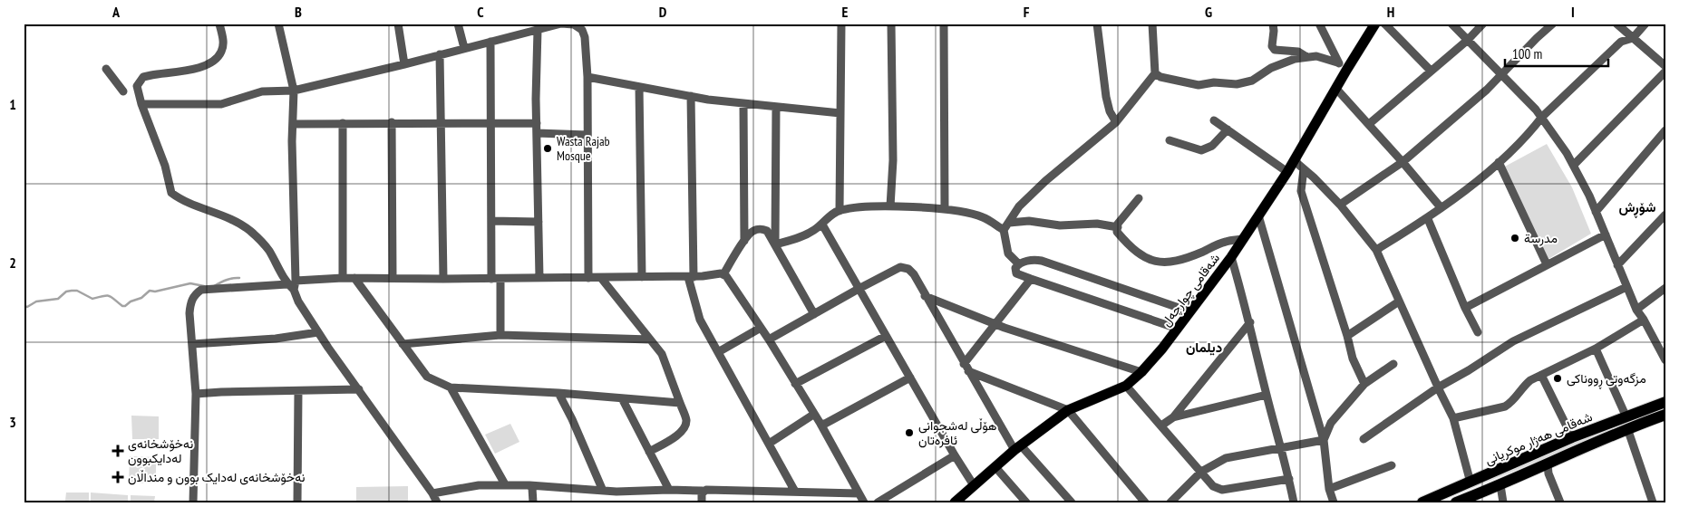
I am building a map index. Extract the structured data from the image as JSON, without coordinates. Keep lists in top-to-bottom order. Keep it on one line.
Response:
{"streets":{"highway":["شەقامی ھەژار موکریانی"],"main road":["شەقامی چوارچەل"]},"districts":["شۆڕش","دیلمان"],"places":{"other":["Wasta Rajab Mosque","مدرسة","مزگەوتی ڕووناکی","هۆڵی لەشجوانی ئافرەتان"],"health":["نەخۆشخانەی لەدایکبوون","نەخۆشخانەی لەدایک بوون و منداڵان"]},"scale_bar":"100 m","grid":{"columns":["A","B","C","D","E","F","G","H","I"],"rows":["1","2","3"]}}
